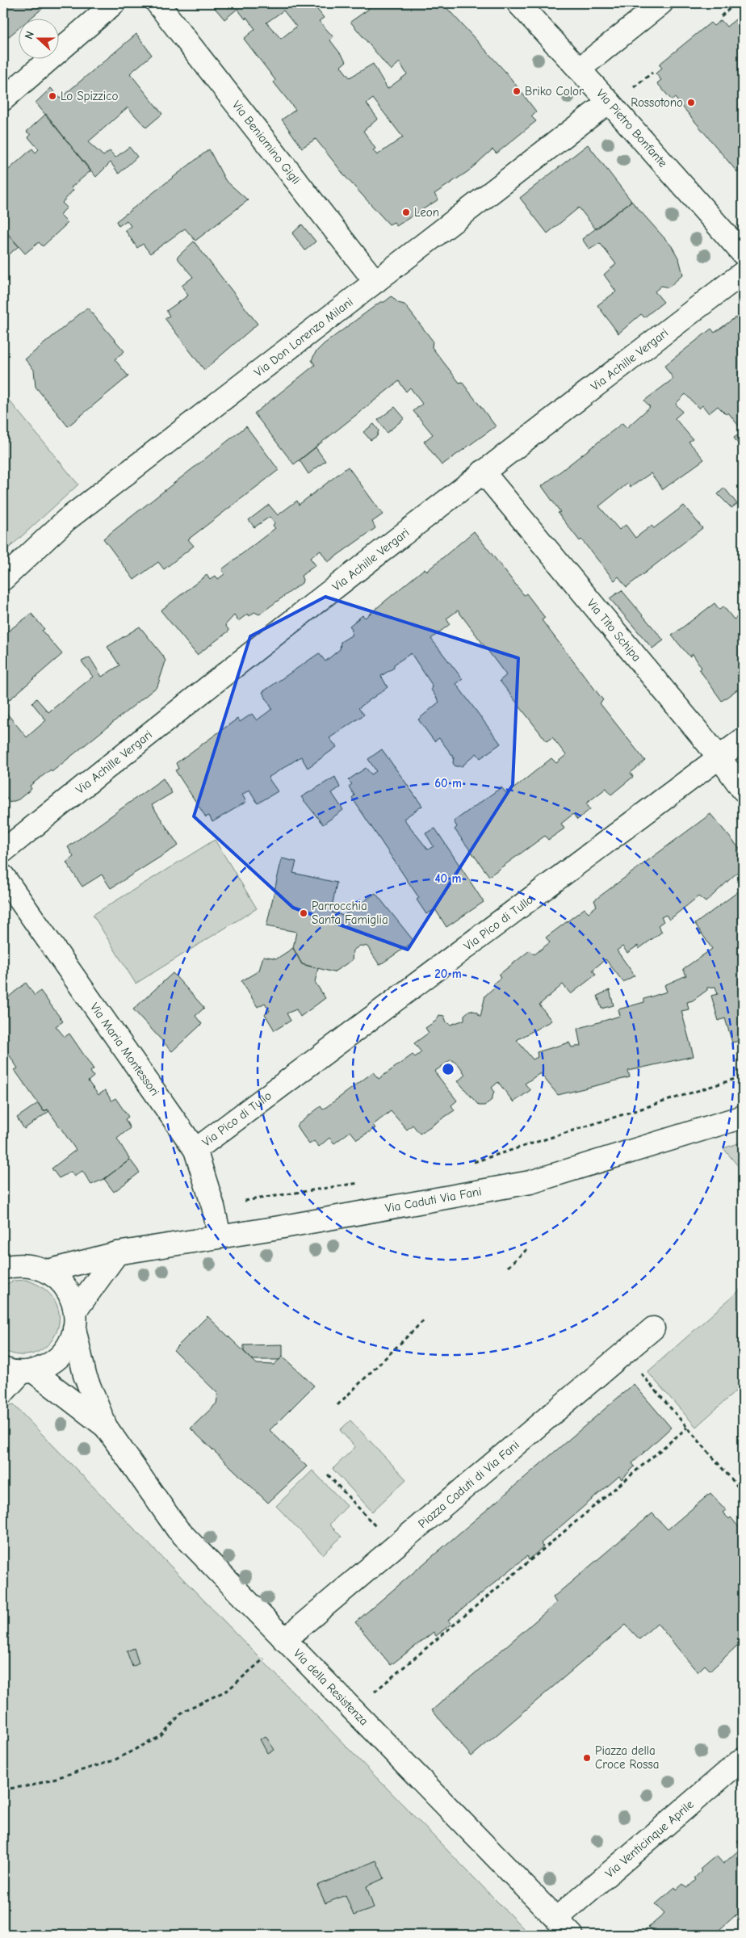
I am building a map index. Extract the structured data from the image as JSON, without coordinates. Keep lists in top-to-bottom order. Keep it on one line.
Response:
{"streets":{"street":["Via Pietro Bonfante","Via Beniamino Gigli","Via Don Lorenzo Milani","Via Achille Vergari","Via Tito Schipa","Via Pico di Tullo","Via Maria Montessori","Via Caduti Via Fani","Piazza Caduti di Via Fani","Via della Resistenza","Via Venticinque Aprile"]},"crossings":[["Via Pietro Bonfante","Via Don Lorenzo Milani"],["Via Beniamino Gigli","Via Don Lorenzo Milani"],["Via Achille Vergari","Via Tito Schipa"],["Via Tito Schipa","Via Pico di Tullo"],["Via Pico di Tullo","Via Maria Montessori"],["Via Maria Montessori","Via Caduti Via Fani"],["Via Caduti Via Fani","Via della Resistenza"],["Piazza Caduti di Via Fani","Via della Resistenza"],["Via della Resistenza","Via Venticinque Aprile"]],"places":["Briko Color","Lo Spizzico","Rossotono","Leon","Parrocchia Santa Famiglia","Piazza della Croce Rossa"],"north":"left","rings":["60 m","40 m","20 m"]}
